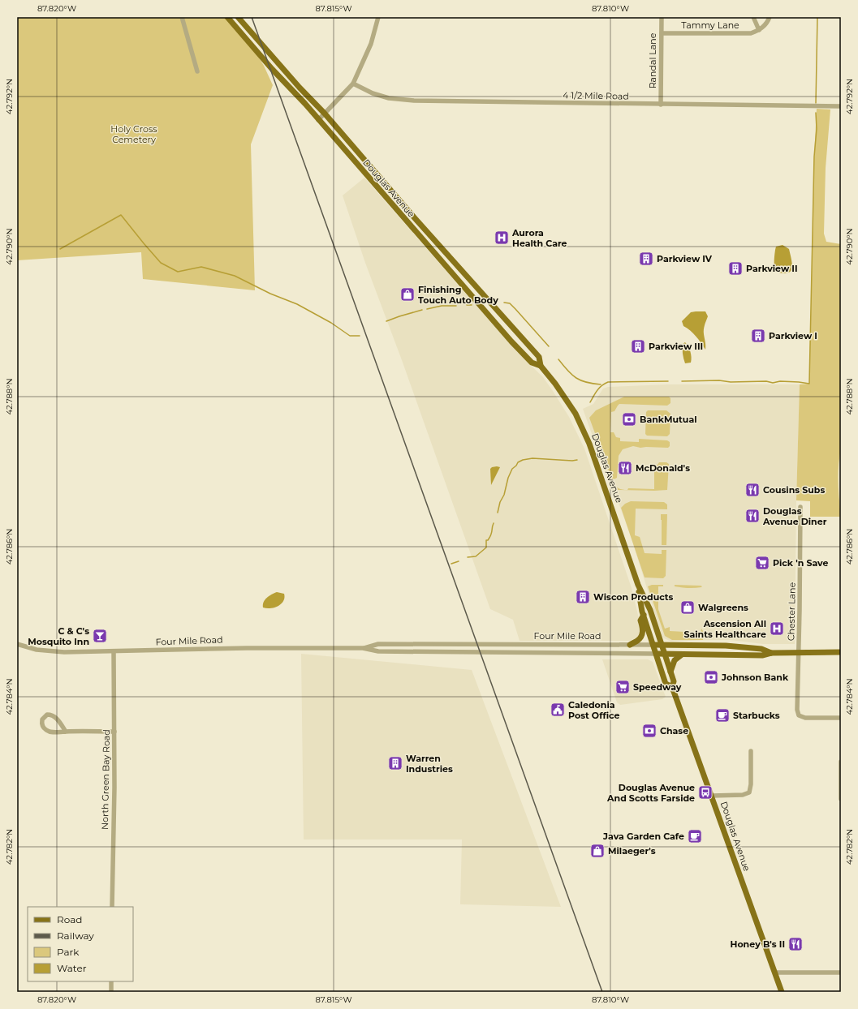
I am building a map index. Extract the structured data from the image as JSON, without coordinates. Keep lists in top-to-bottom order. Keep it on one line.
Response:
{"streets":{"main road":["Douglas Avenue","Four Mile Road"],"street":["Tammy Lane","Randal Lane","4 1/2 Mile Road","Chester Lane","North Green Bay Road"]},"crossings":[["Tammy Lane","Randal Lane"],["Randal Lane","4 1/2 Mile Road"],["Douglas Avenue","Four Mile Road"],["Chester Lane","Four Mile Road"],["Four Mile Road","North Green Bay Road"]],"parks":["Holy Cross Cemetery"],"places":{"hospital":["Aurora Health Care","Ascension All Saints Healthcare"],"building":["Parkview IV","Parkview II","Parkview I","Parkview III","Wiscon Products","Warren Industries"],"shop":["Finishing Touch Auto Body","Walgreens","Milaeger's"],"bank":["BankMutual","Johnson Bank","Chase"],"restaurant":["McDonald's","Cousins Subs","Douglas Avenue Diner","Honey B's II"],"supermarket":["Pick 'n Save","Speedway"],"bar":["C & C's Mosquito Inn"],"public building":["Caledonia Post Office"],"cafe":["Starbucks","Java Garden Cafe"],"bus stop":["Douglas Avenue And Scotts Farside"]},"legend":["Road","Railway","Park","Water"],"coordinates":["87.820°W","87.815°W","87.810°W","42.792°N","42.790°N","42.788°N","42.786°N","42.784°N","42.782°N"]}
